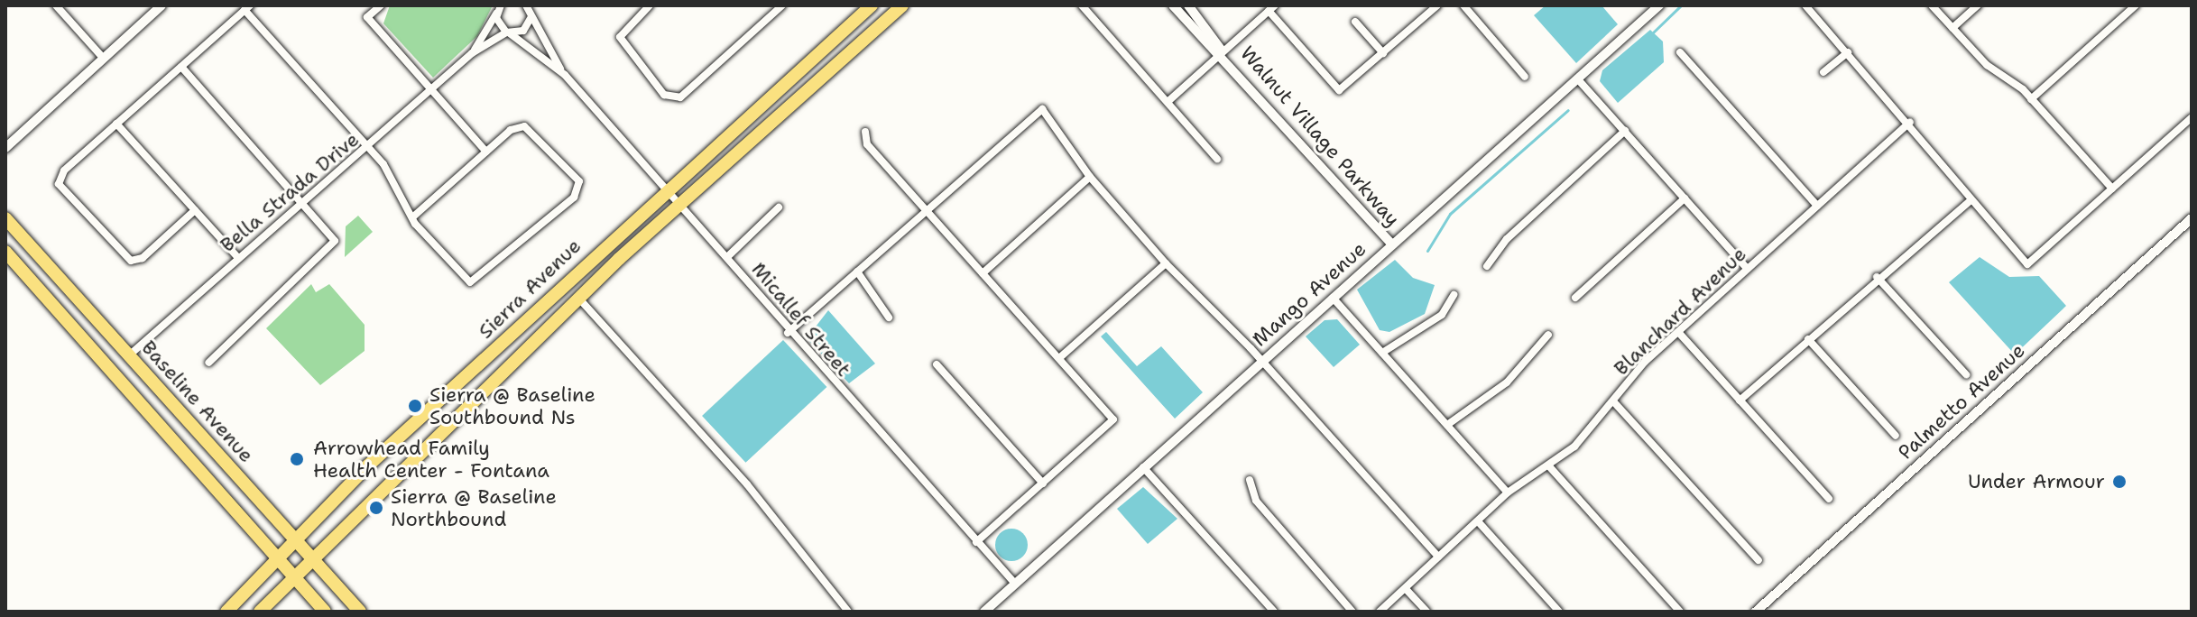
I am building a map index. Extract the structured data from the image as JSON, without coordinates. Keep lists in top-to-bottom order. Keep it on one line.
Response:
{"streets":{"main road":["Sierra Avenue","Baseline Avenue"],"street":["Walnut Village Parkway","Bella Strada Drive","Mango Avenue","Blanchard Avenue","Micallef Street","Palmetto Avenue"]},"crossings":[["Walnut Village Parkway","Mango Avenue"],["Bella Strada Drive","Micallef Street"],["Bella Strada Drive","Baseline Avenue"],["Sierra Avenue","Micallef Street"],["Sierra Avenue","Baseline Avenue"],["Mango Avenue","Micallef Street"]],"places":["Sierra @ Baseline Southbound Ns","Arrowhead Family Health Center - Fontana","Under Armour","Sierra @ Baseline Northbound"]}
